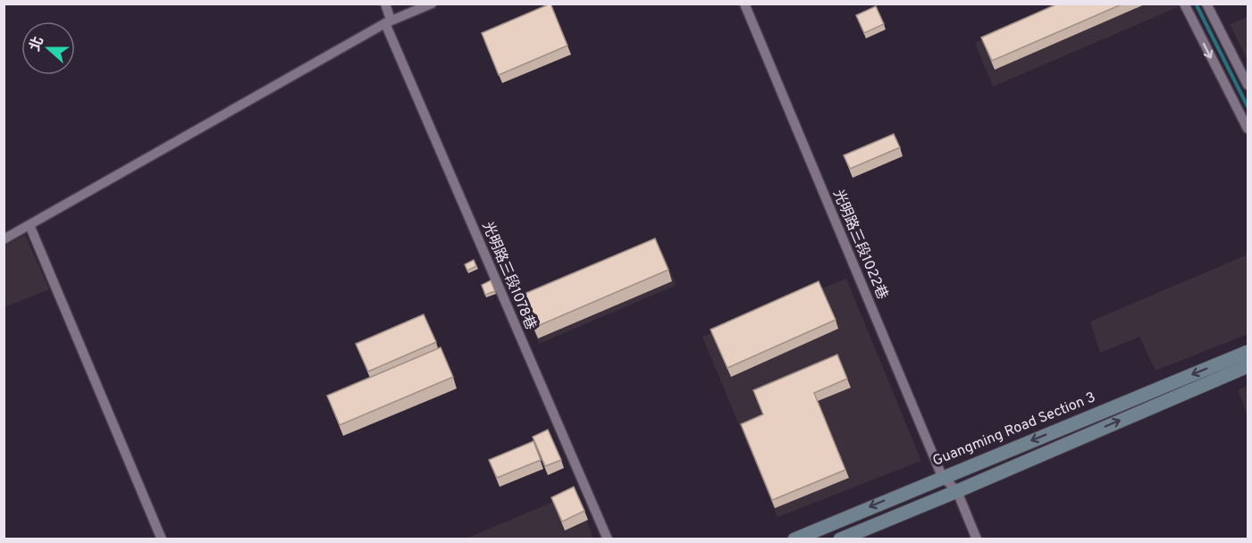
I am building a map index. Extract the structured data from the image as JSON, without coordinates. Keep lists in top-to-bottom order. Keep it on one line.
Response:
{"streets":{"street":["光明路三段1022巷","光明路三段1078巷","Guangming Road Section 3"]},"crossings":[["光明路三段1022巷","Guangming Road Section 3"]],"north":"left"}
